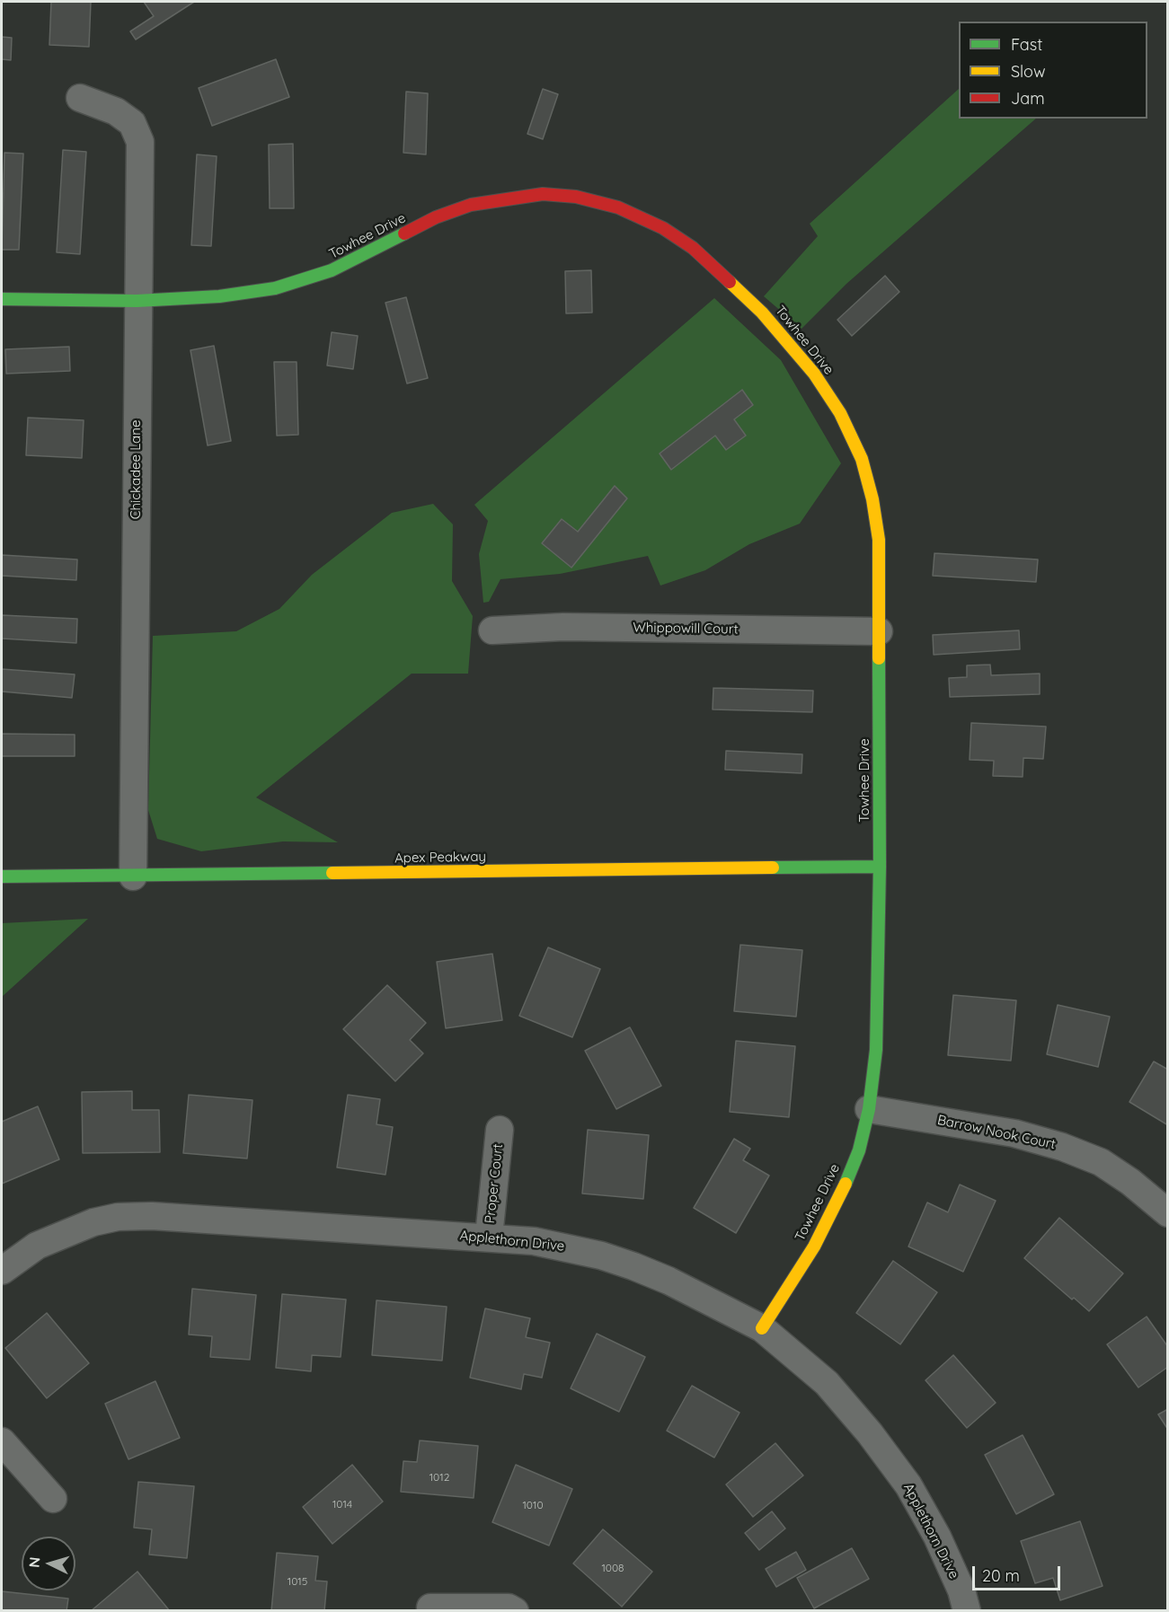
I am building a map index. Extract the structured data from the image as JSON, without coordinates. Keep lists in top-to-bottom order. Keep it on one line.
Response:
{"streets":{"street":["Towhee Drive","Chickadee Lane","Whippowill Court","Apex Peakway","Barrow Nook Court","Proper Court","Applethorn Drive"]},"crossings":[["Towhee Drive","Chickadee Lane"],["Towhee Drive","Whippowill Court"],["Towhee Drive","Apex Peakway"],["Towhee Drive","Barrow Nook Court"],["Towhee Drive","Applethorn Drive"],["Chickadee Lane","Apex Peakway"],["Proper Court","Applethorn Drive"]],"house_numbers":["1012","1014","1010","1008","1015"],"legend":["Fast","Slow","Jam"],"scale_bar":"20 m","north":"left"}
